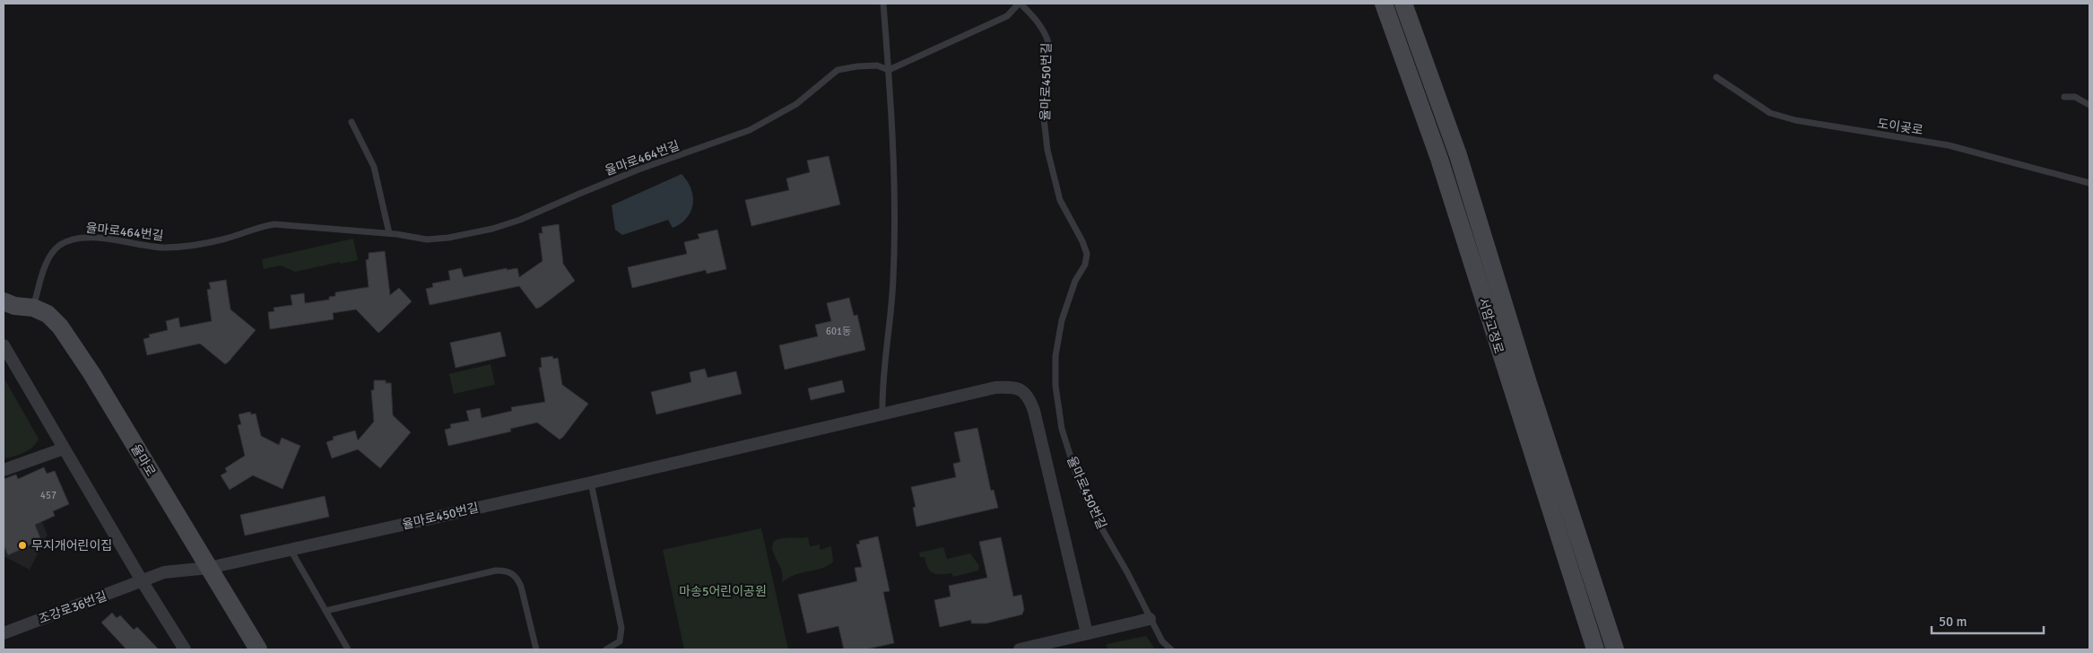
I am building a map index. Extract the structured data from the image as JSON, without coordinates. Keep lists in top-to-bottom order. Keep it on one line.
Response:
{"streets":{"main road":["서암고정로","율마로"],"street":["율마로450번길","조강로36번길"],"lane":["도이곶로","율마로464번길"]},"crossings":[["율마로450번길","율마로"],["율마로450번길","조강로36번길"],["율마로464번길","율마로"]],"parks":["마송5어린이공원"],"places":["무지개어린이집"],"house_numbers":["601동","457"],"scale_bar":"50 m"}
